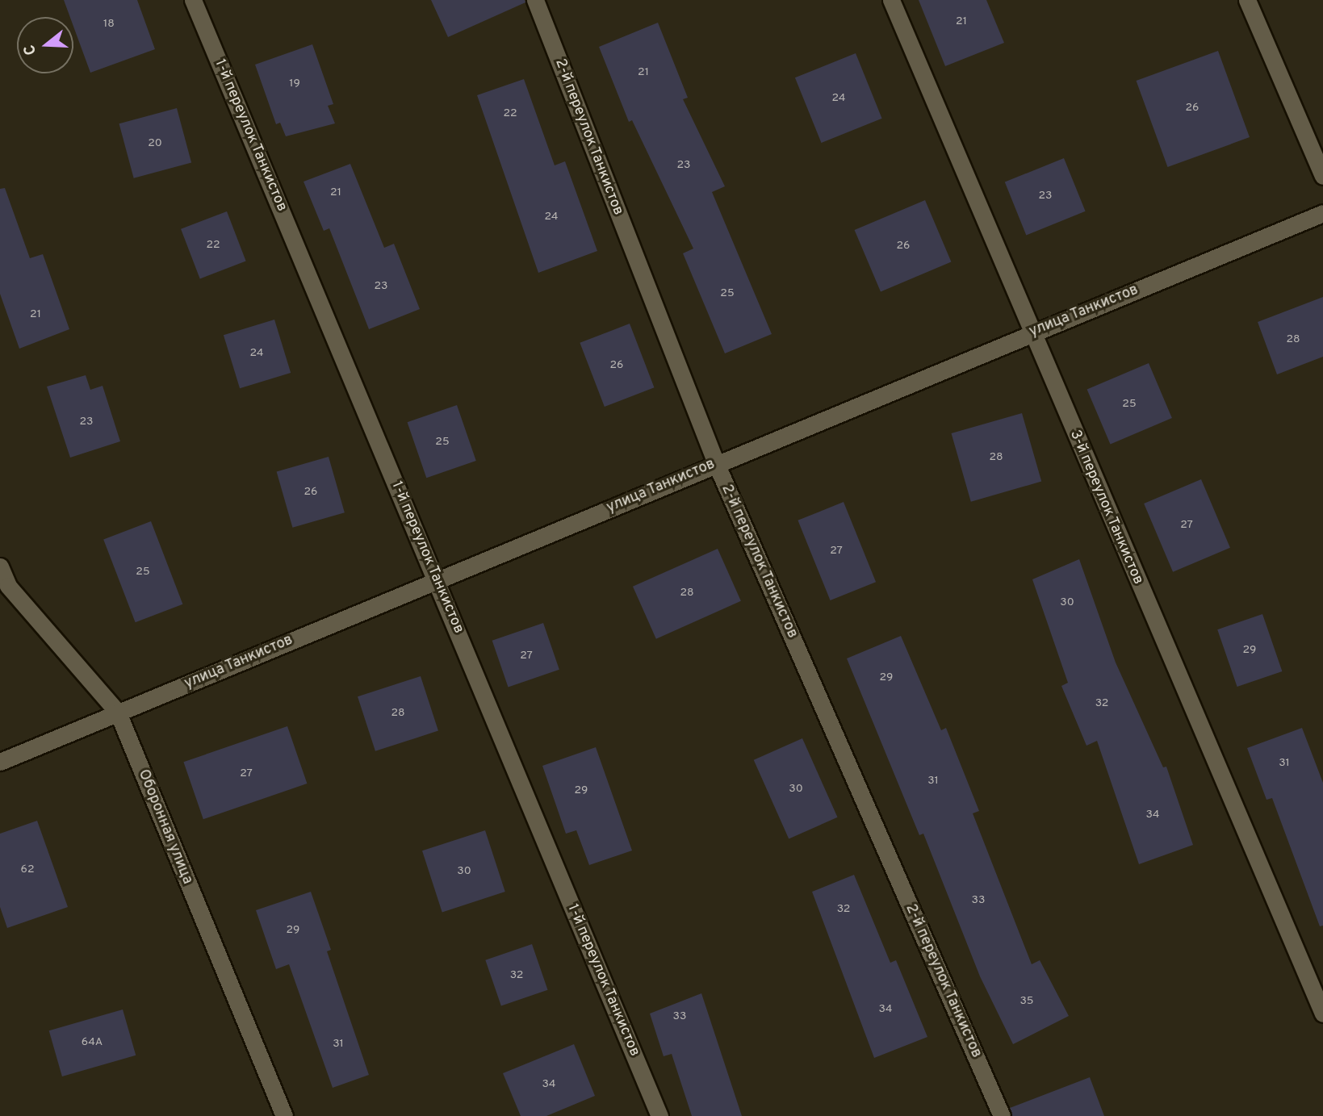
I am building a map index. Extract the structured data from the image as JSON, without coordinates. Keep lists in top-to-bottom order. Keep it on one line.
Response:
{"streets":{"street":["1-й переулок Танкистов","2-й переулок Танкистов","улица Танкистов","3-й переулок Танкистов","Оборонная улица"]},"crossings":[["1-й переулок Танкистов","улица Танкистов"],["2-й переулок Танкистов","улица Танкистов"],["улица Танкистов","3-й переулок Танкистов"],["улица Танкистов","Оборонная улица"]],"house_numbers":["21","18","21","19","24","26","22","20","23","21","23","24","22","26","23","25","21","28","24","26","25","23","25","28","26","27","27","25","28","30","29","27","29","32","28","31","27","31","30","29","34","62","30","33","32","29","32","35","34","33","64А","31","34"],"north":"left"}
